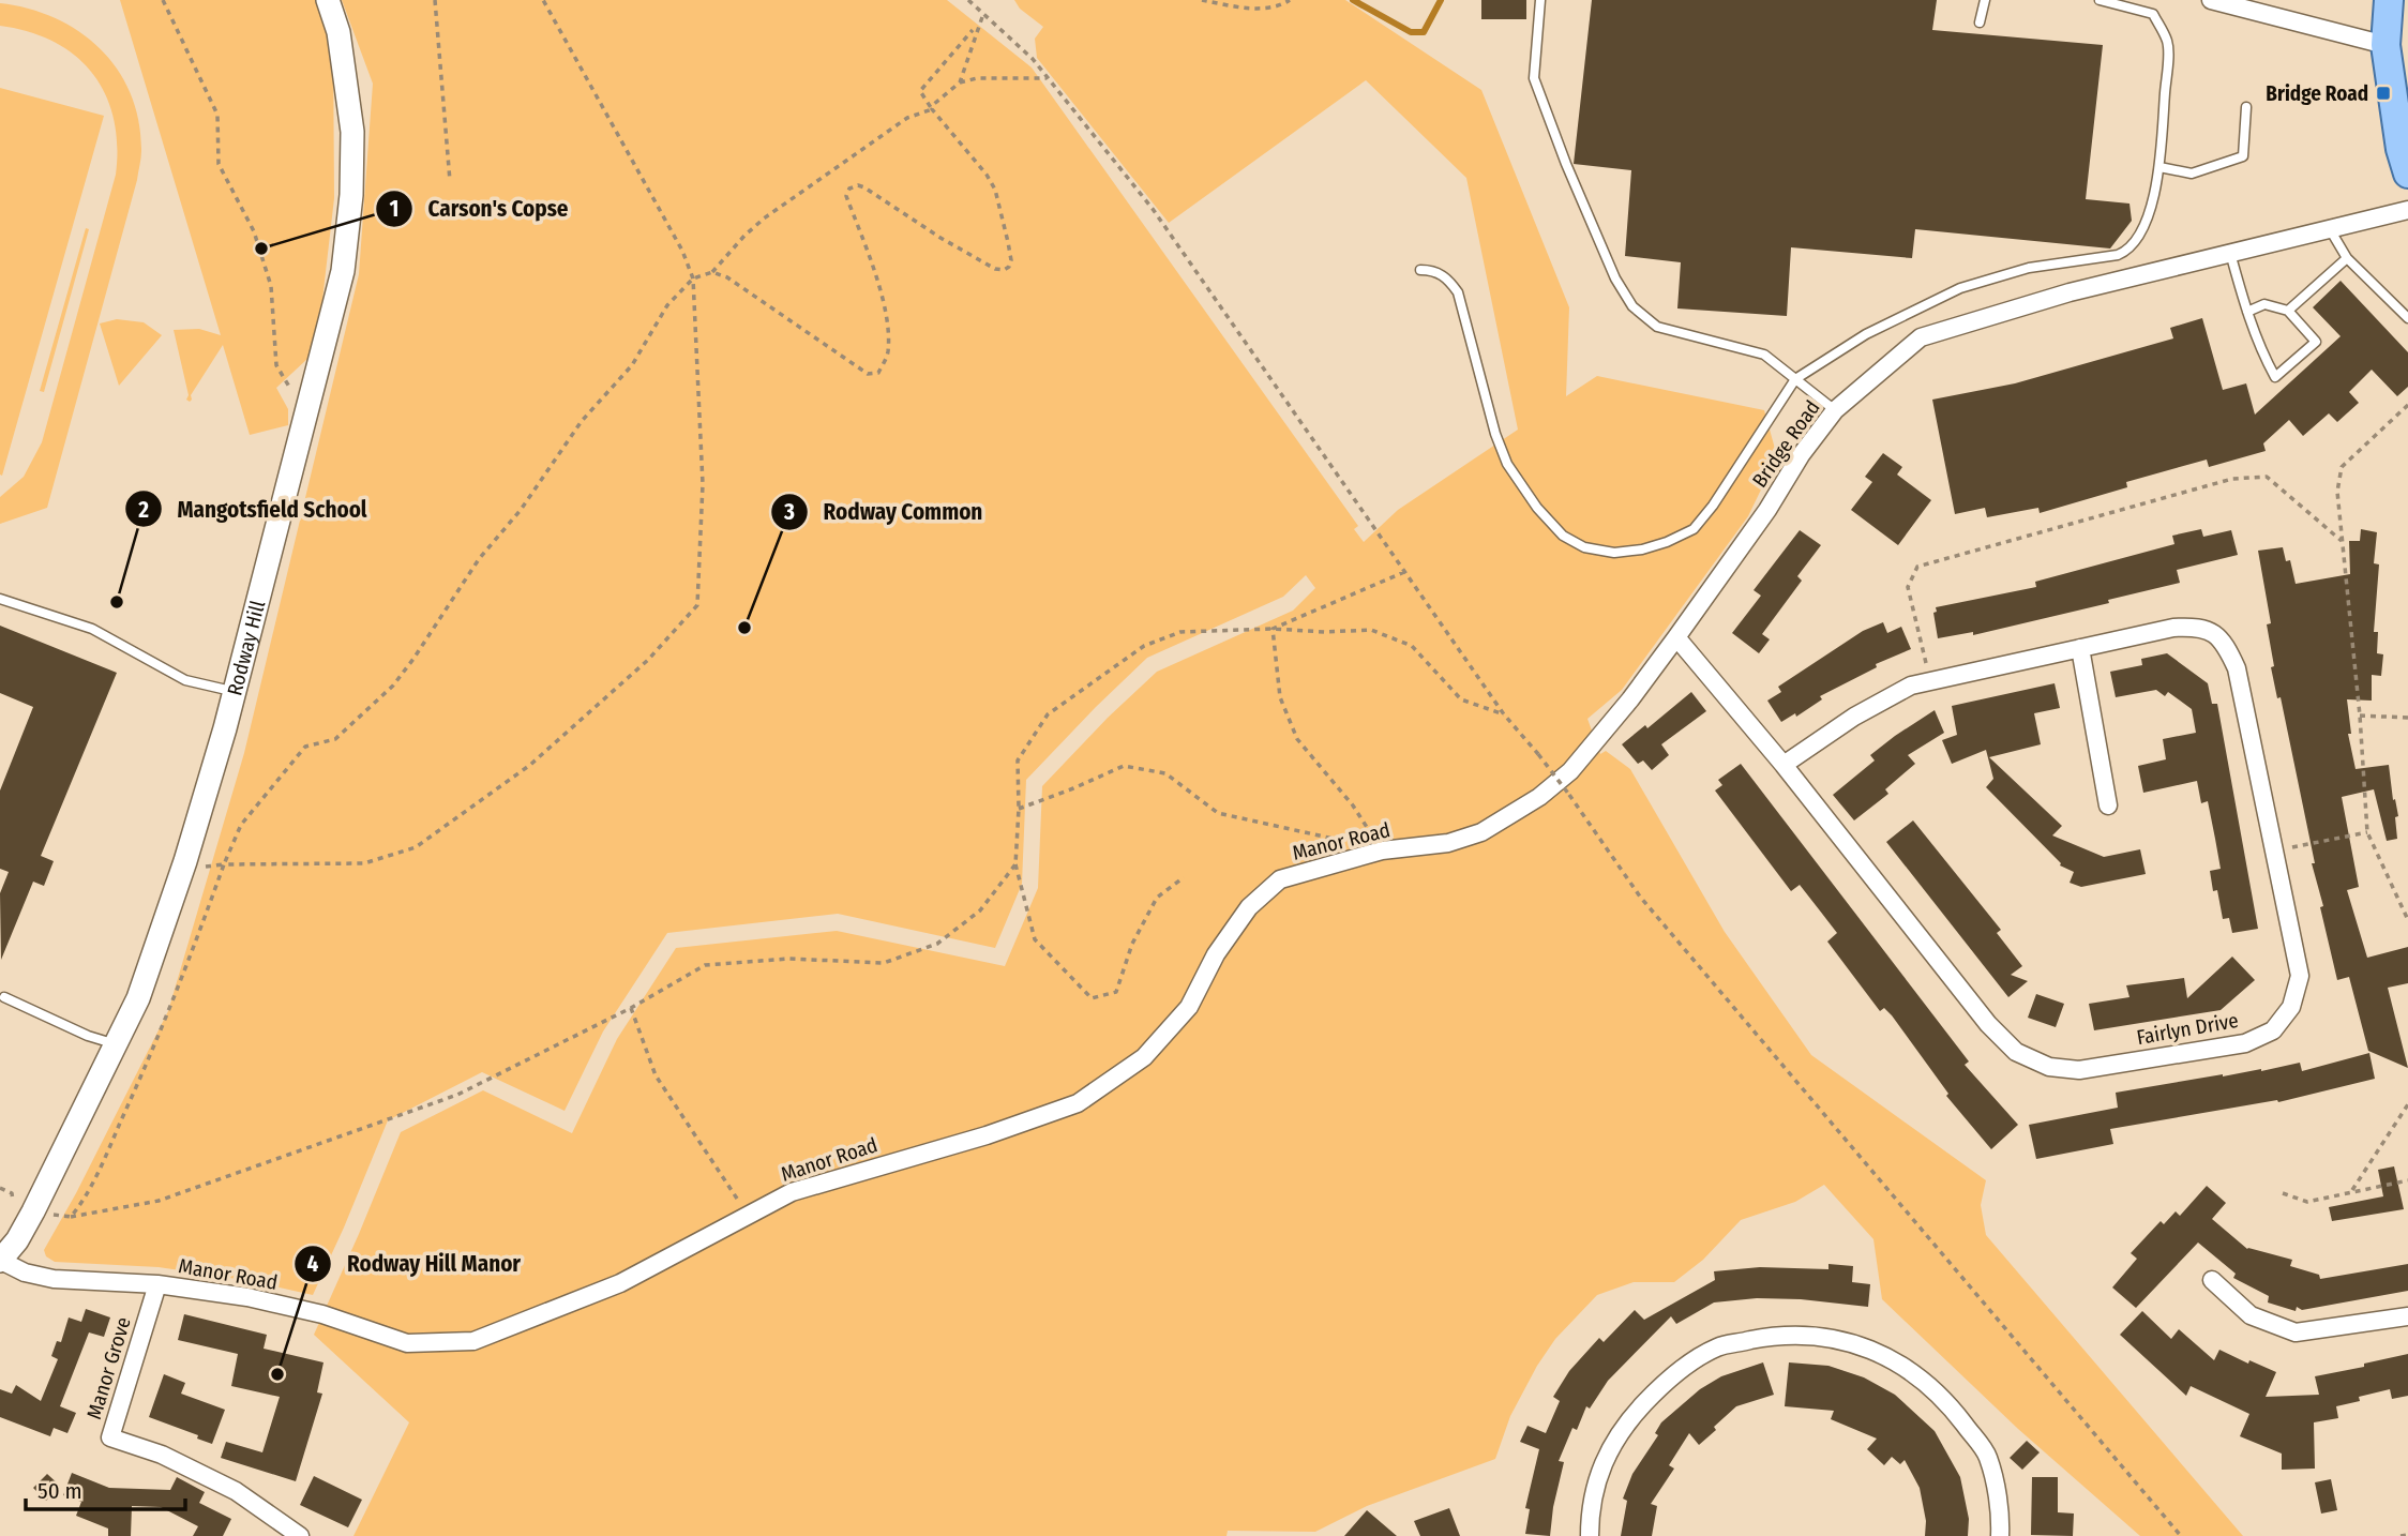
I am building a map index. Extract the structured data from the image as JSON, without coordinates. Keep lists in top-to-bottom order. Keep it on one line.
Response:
{"streets":{"street":["Bridge Road","Rodway Hill","Manor Road","Fairlyn Drive","Manor Grove"]},"crossings":[["Bridge Road","Manor Road"],["Bridge Road","Fairlyn Drive"],["Rodway Hill","Manor Road"],["Manor Road","Manor Grove"]],"places":{"transit":["Bridge Road"],"other":["Carson's Copse","Mangotsfield School","Rodway Common","Rodway Hill Manor"]},"scale_bar":"50 m"}
